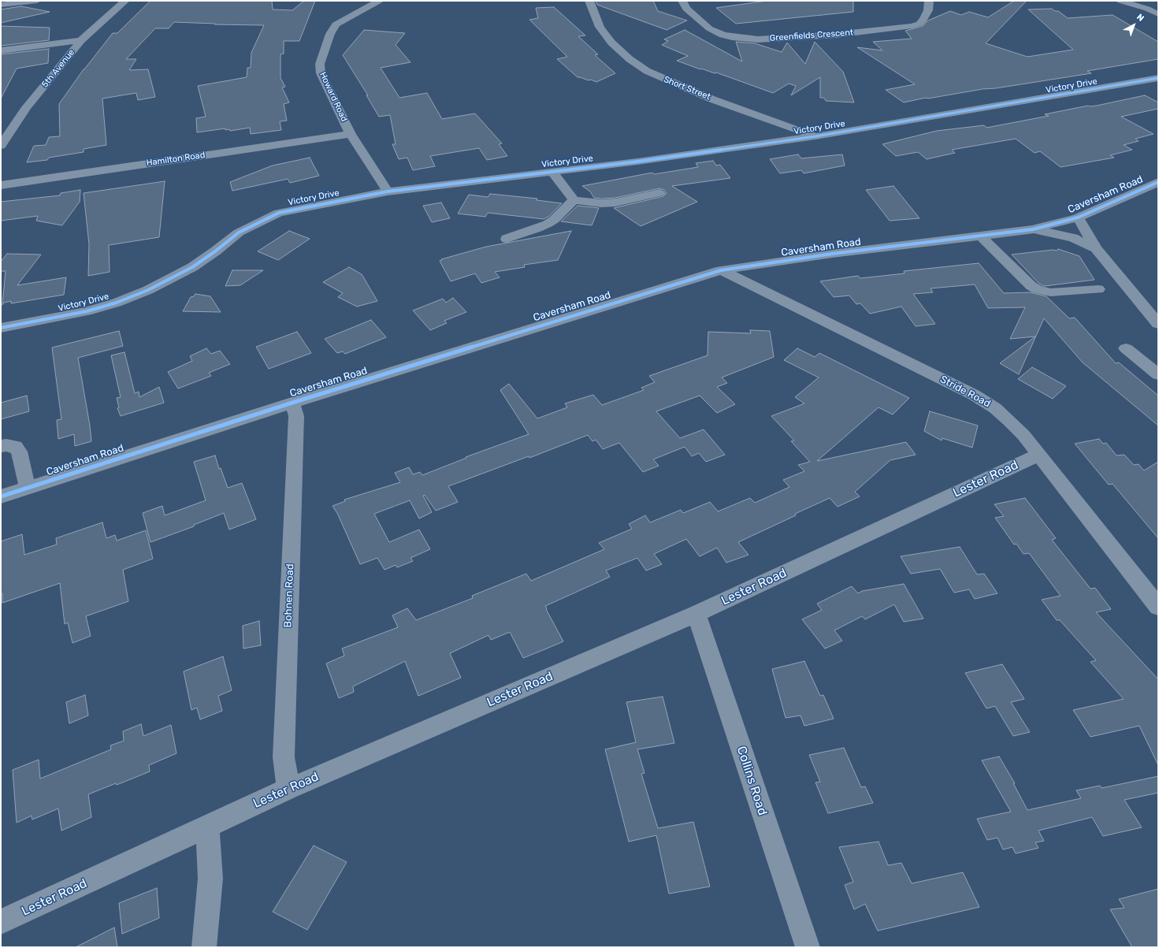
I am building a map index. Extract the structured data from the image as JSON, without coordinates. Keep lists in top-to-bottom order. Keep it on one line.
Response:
{"streets":{"street":["Greenfields Crescent","5th Avenue","Victory Drive","Short Street","Howard Road","Hamilton Road","Caversham Road","Stride Road","Lester Road","Bohnen Road","Collins Road"]},"crossings":[["Victory Drive","Short Street"],["Victory Drive","Howard Road"],["Howard Road","Hamilton Road"],["Caversham Road","Stride Road"],["Caversham Road","Bohnen Road"],["Stride Road","Lester Road"],["Lester Road","Bohnen Road"],["Lester Road","Collins Road"]],"north":"top right"}
